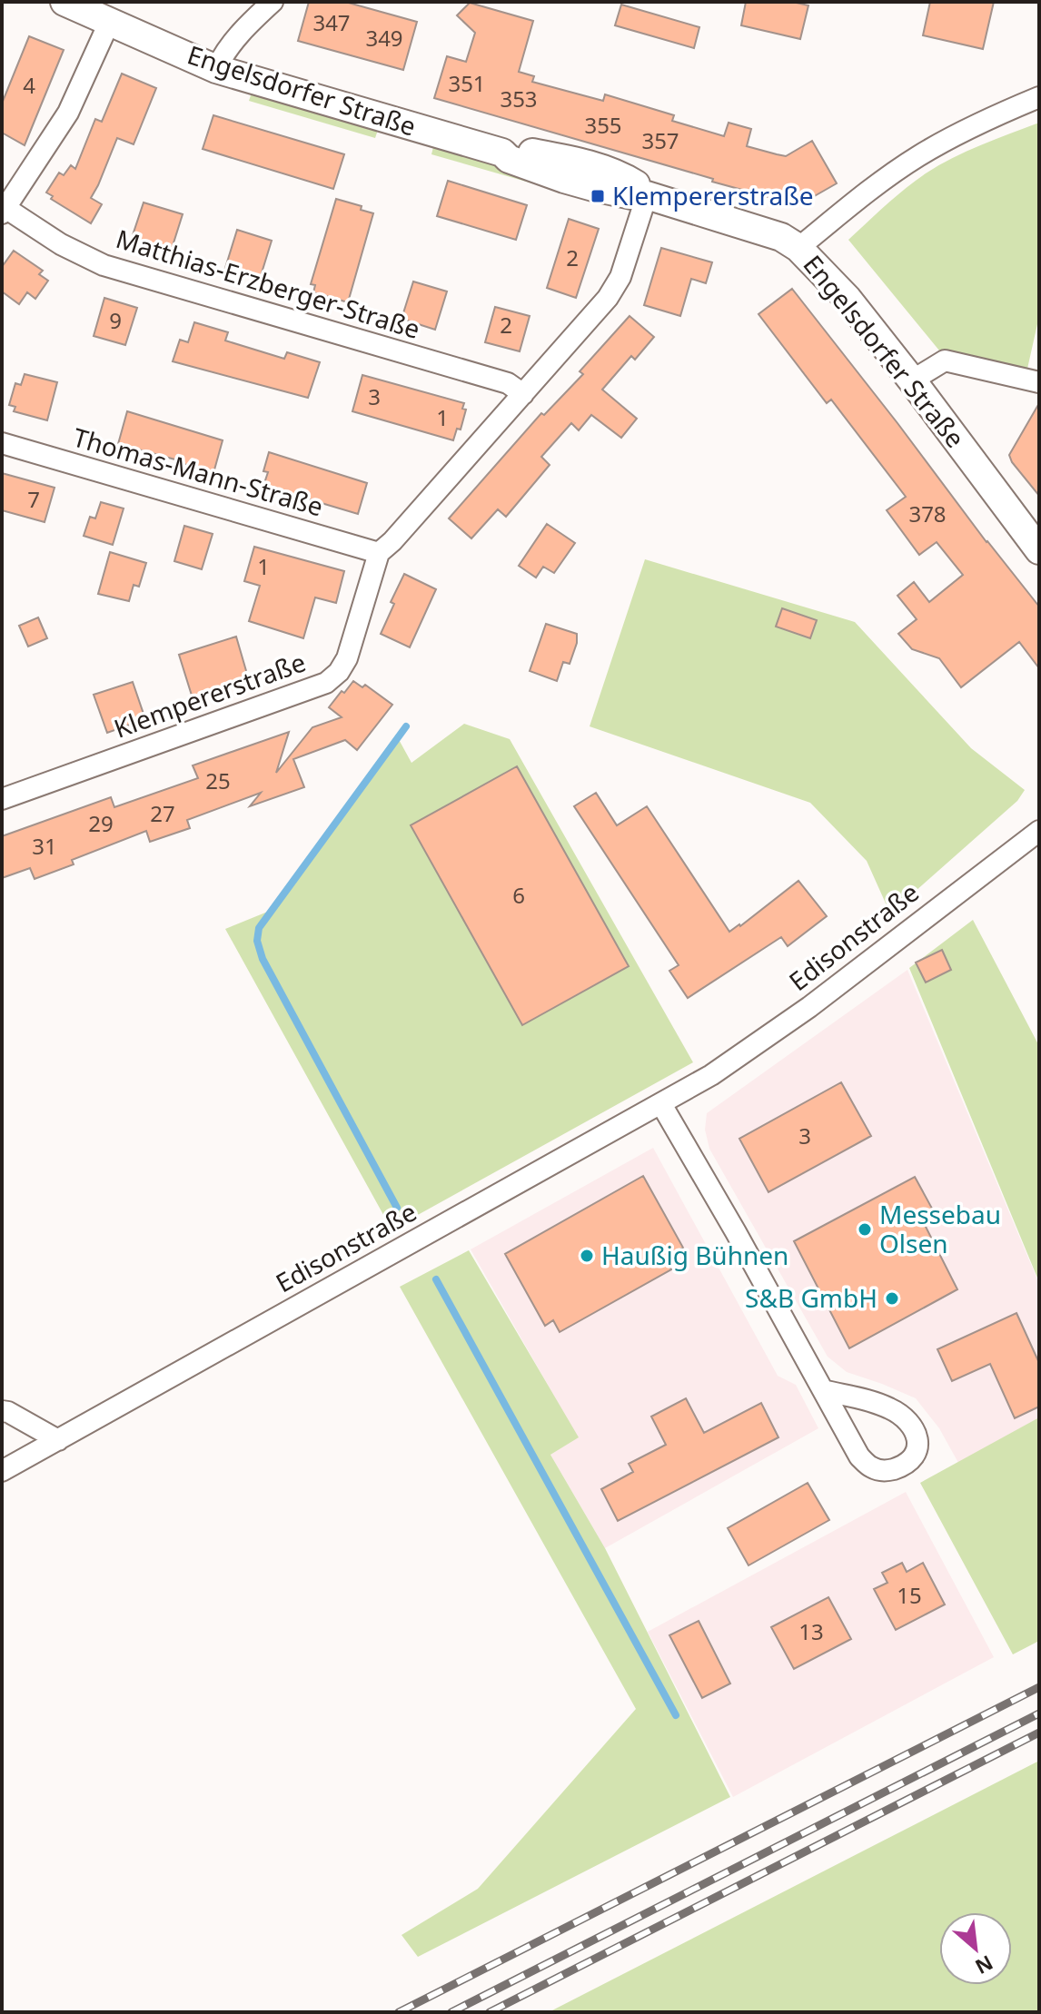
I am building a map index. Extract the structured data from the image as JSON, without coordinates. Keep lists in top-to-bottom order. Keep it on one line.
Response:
{"streets":{"street":["Engelsdorfer Straße","Matthias-Erzberger-Straße","Thomas-Mann-Straße","Klempererstraße","Edisonstraße"]},"crossings":[["Engelsdorfer Straße","Klempererstraße"],["Matthias-Erzberger-Straße","Klempererstraße"],["Thomas-Mann-Straße","Klempererstraße"]],"places":{"transit":["Klempererstraße"],"other":["Messebau Olsen","Haußig Bühnen","S&B GmbH"]},"house_numbers":["347","349","351","4","353","355","357","2","9","2","3","1","7","378","1","25","27","29","31","6","3","15","13"],"north":"bottom right"}
